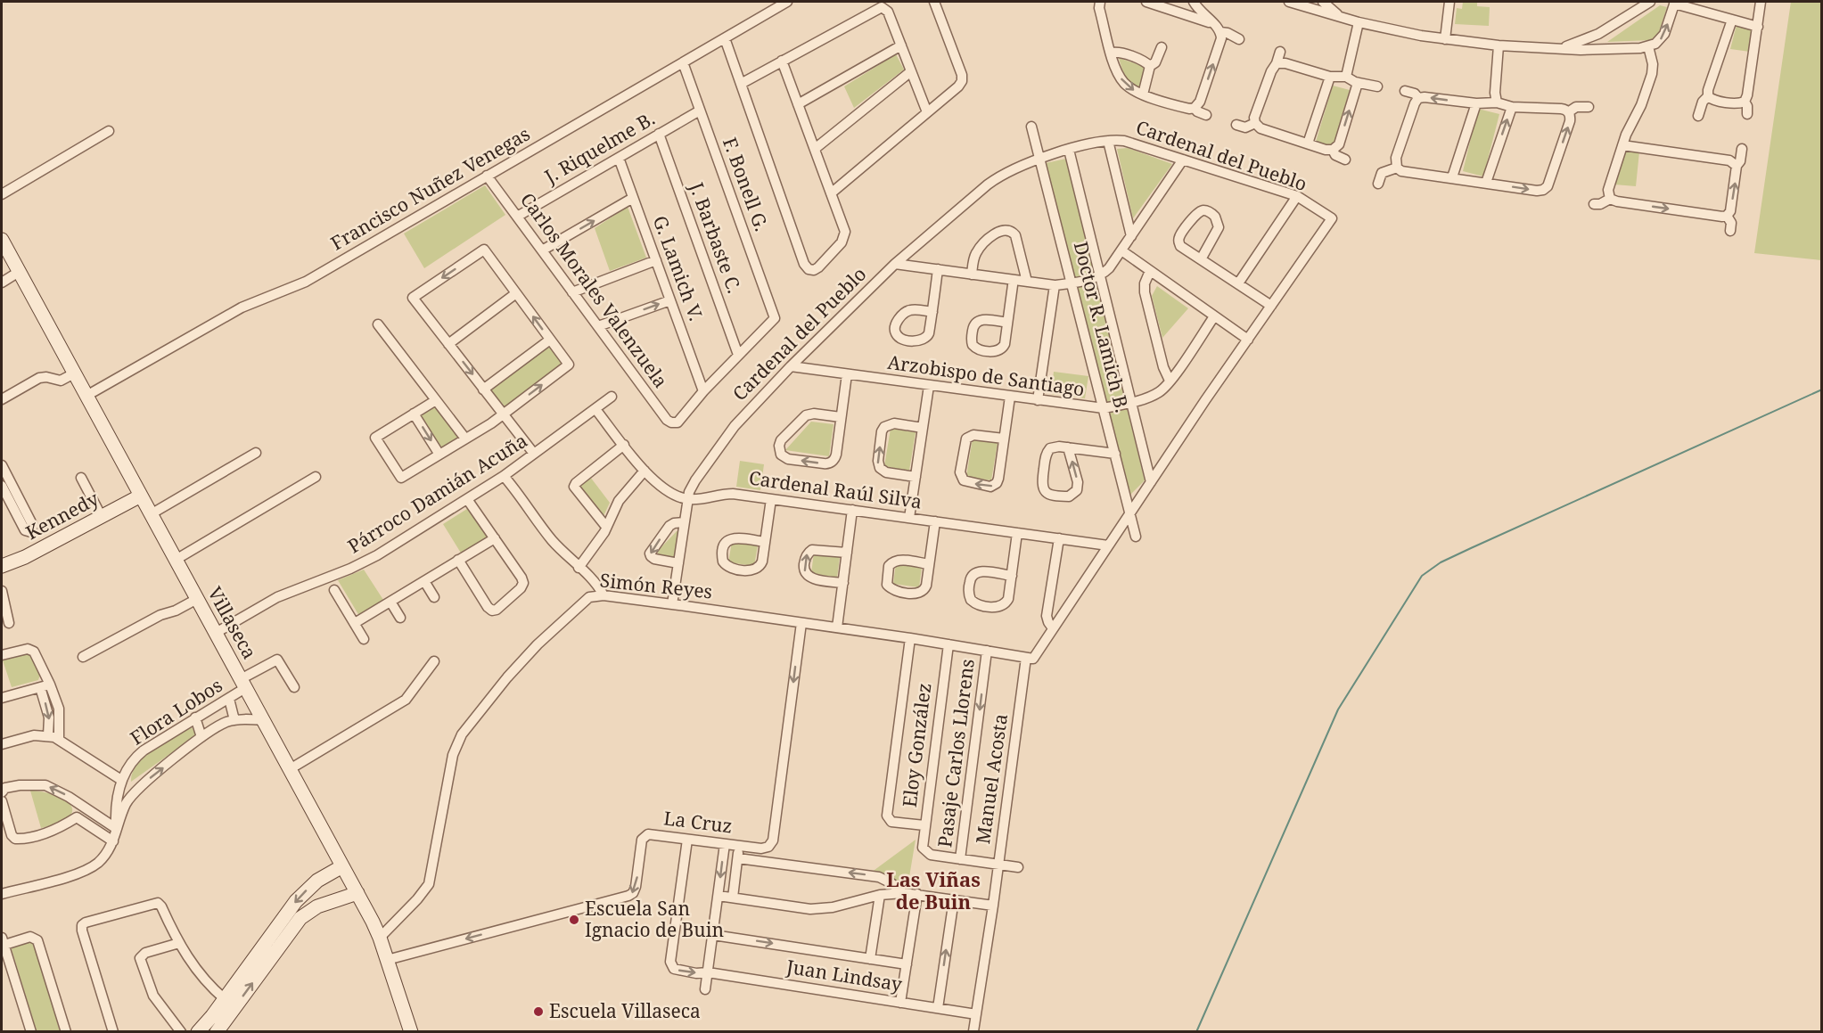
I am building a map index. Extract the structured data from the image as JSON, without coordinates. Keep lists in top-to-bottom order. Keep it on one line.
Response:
{"streets":{"main road":["Kennedy","Villaseca"],"street":["J. Riquelme B.","Cardenal del Pueblo","F. Bonell G.","Francisco Nuñez Venegas","J. Barbaste C.","G. Lamich V.","Carlos Morales Valenzuela","Doctor R. Lamich B.","Arzobispo de Santiago","Cardenal Raúl Silva","Párroco Damián Acuña","Simón Reyes","Flora Lobos","Eloy González","Pasaje Carlos Llorens","Manuel Acosta","La Cruz","Juan Lindsay"]},"crossings":[["J. Riquelme B.","F. Bonell G."],["J. Riquelme B.","J. Barbaste C."],["J. Riquelme B.","G. Lamich V."],["J. Riquelme B.","Carlos Morales Valenzuela"],["Cardenal del Pueblo","Doctor R. Lamich B."],["Cardenal del Pueblo","Arzobispo de Santiago"],["Cardenal del Pueblo","Cardenal Raúl Silva"],["Cardenal del Pueblo","Simón Reyes"],["Cardenal del Pueblo","Manuel Acosta"],["F. Bonell G.","Francisco Nuñez Venegas"],["F. Bonell G.","J. Barbaste C."],["Francisco Nuñez Venegas","Carlos Morales Valenzuela"],["Francisco Nuñez Venegas","Villaseca"],["G. Lamich V.","Carlos Morales Valenzuela"],["Doctor R. Lamich B.","Arzobispo de Santiago"],["Cardenal Raúl Silva","Párroco Damián Acuña"],["Párroco Damián Acuña","Villaseca"],["Kennedy","Villaseca"],["Simón Reyes","Villaseca"],["Simón Reyes","Eloy González"],["Simón Reyes","Pasaje Carlos Llorens"],["Simón Reyes","Manuel Acosta"],["Simón Reyes","La Cruz"],["Villaseca","Flora Lobos"],["Villaseca","La Cruz"],["Eloy González","Pasaje Carlos Llorens"],["Manuel Acosta","Juan Lindsay"],["La Cruz","Juan Lindsay"]],"one_way":["Pasaje Carlos Llorens","La Cruz"],"districts":["Las Viñas de Buin"],"places":["Escuela San Ignacio de Buin","Escuela Villaseca"]}
